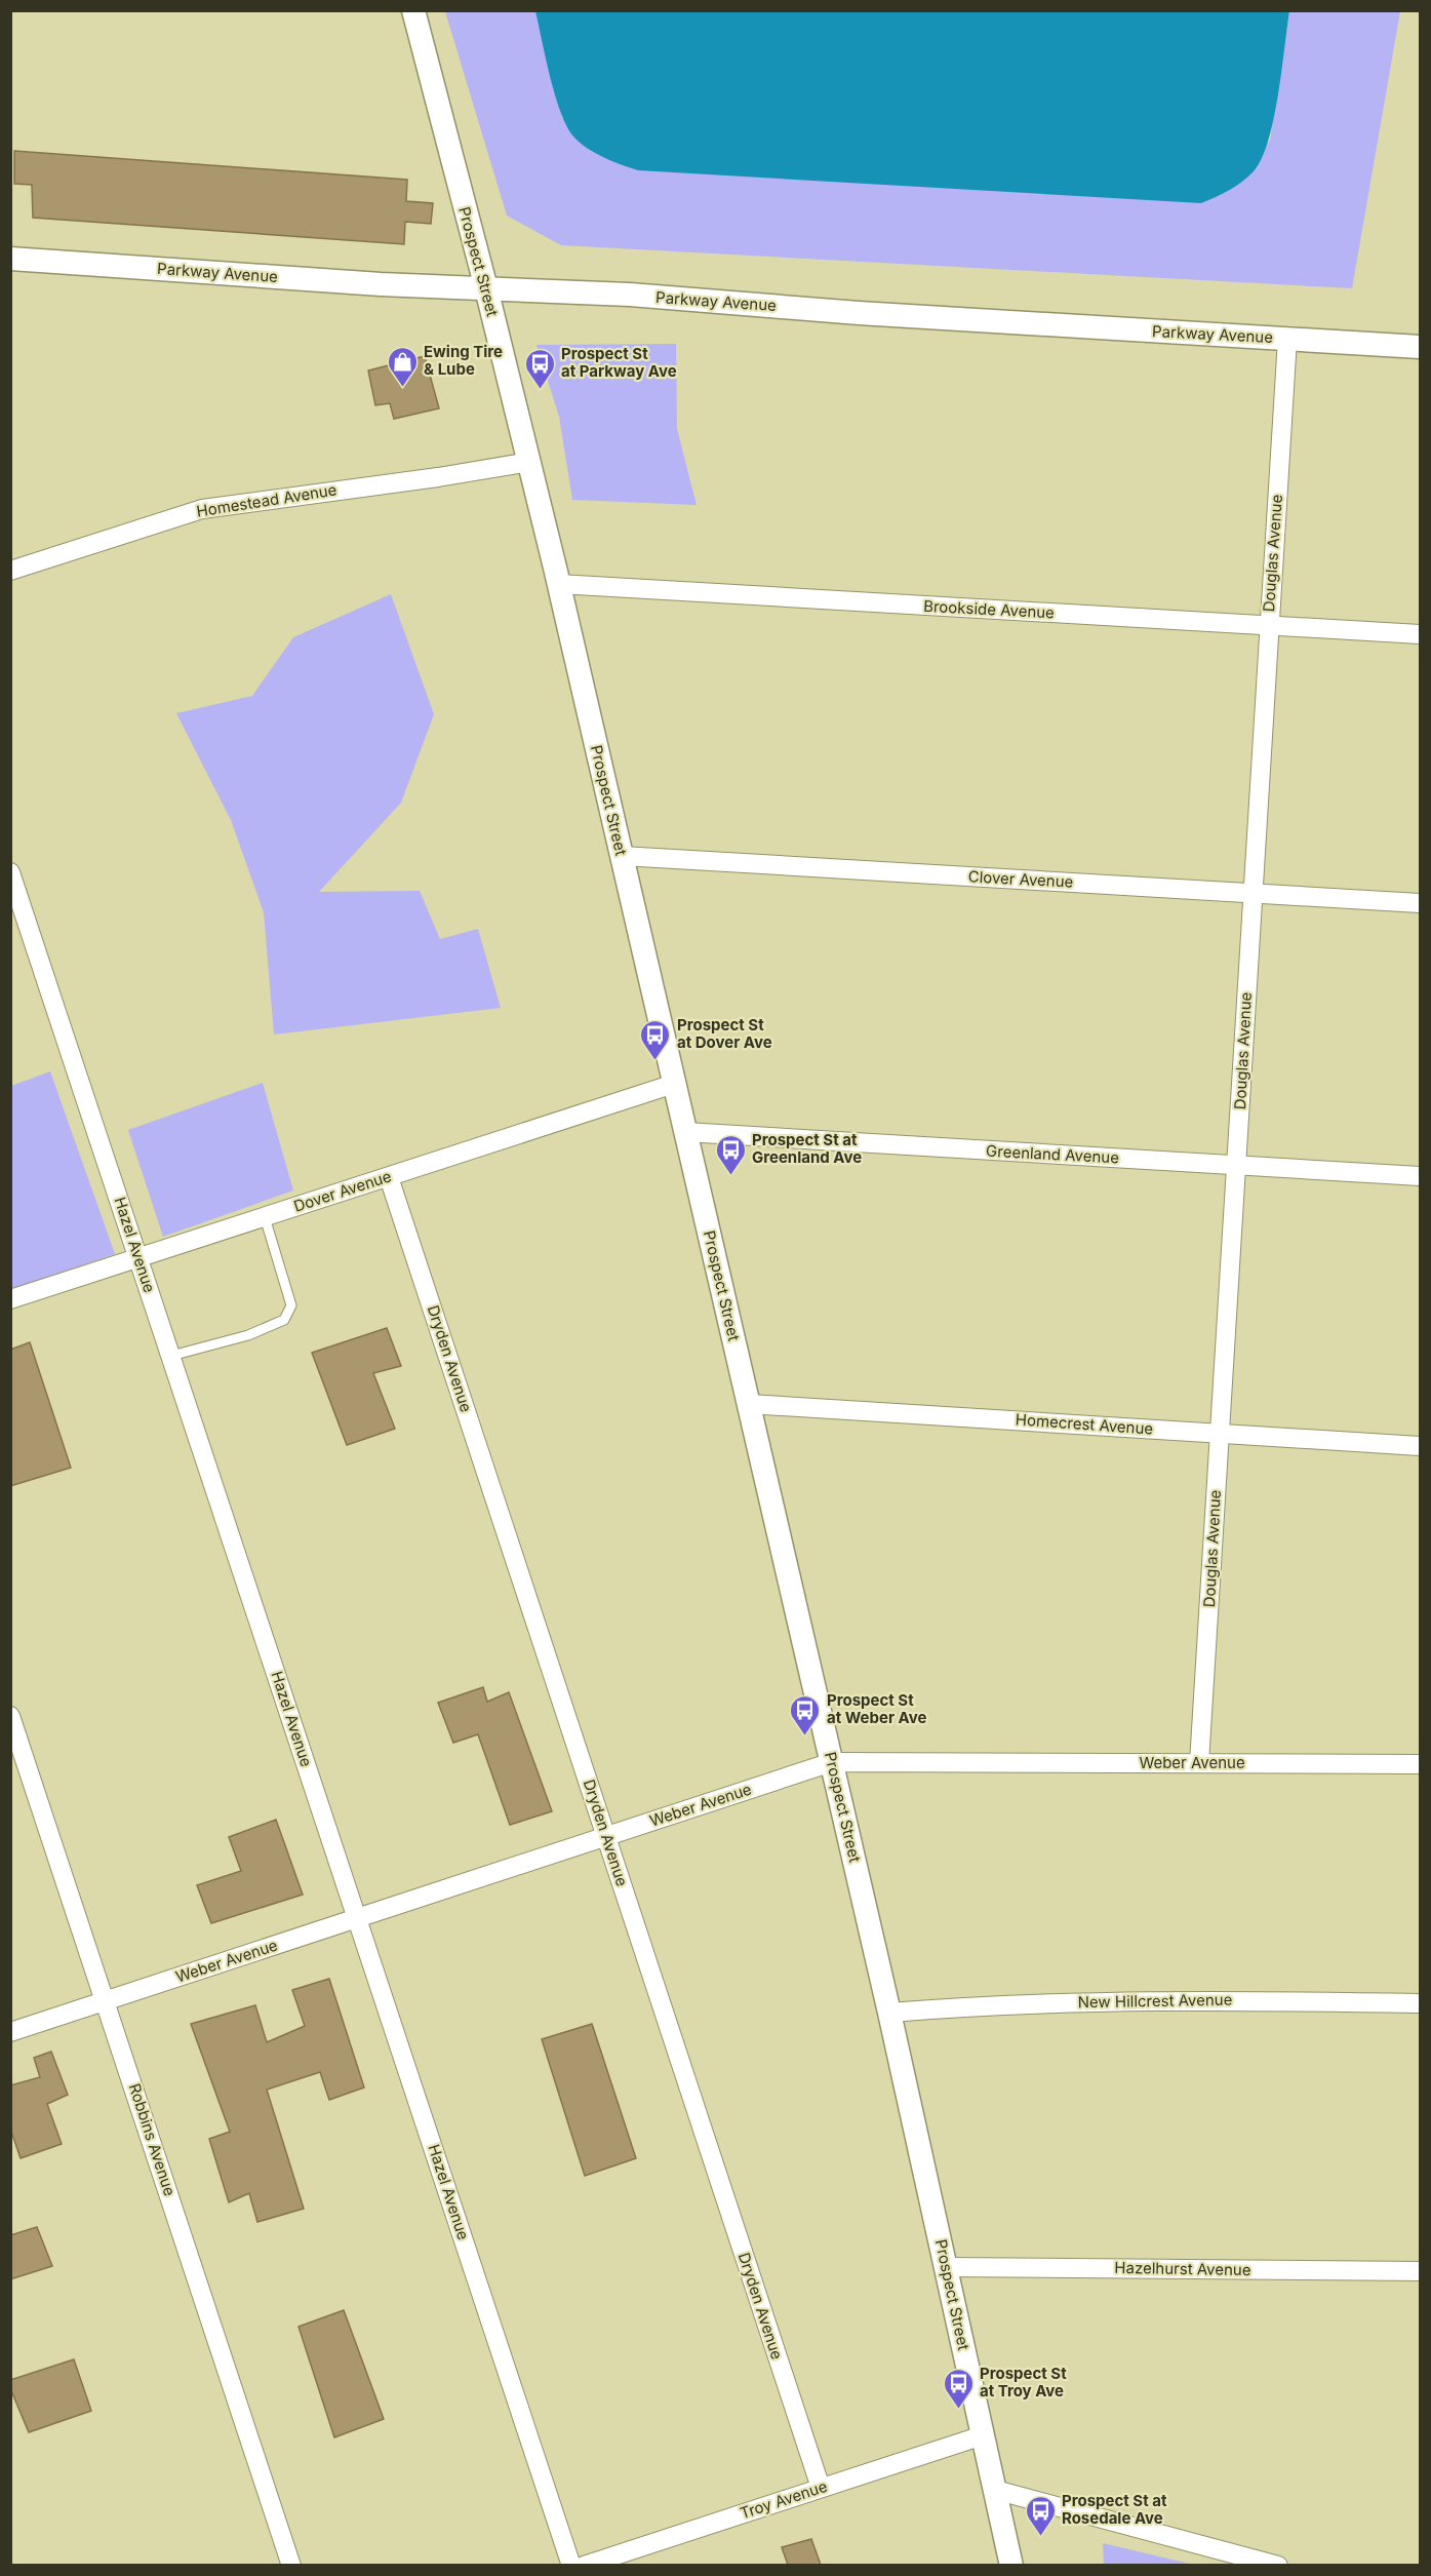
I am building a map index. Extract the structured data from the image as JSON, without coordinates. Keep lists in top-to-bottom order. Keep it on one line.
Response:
{"streets":{"street":["Prospect Street","Parkway Avenue","Homestead Avenue","Douglas Avenue","Brookside Avenue","Clover Avenue","Greenland Avenue","Dover Avenue","Hazel Avenue","Dryden Avenue","Homecrest Avenue","Weber Avenue","New Hillcrest Avenue","Robbins Avenue","Hazelhurst Avenue","Troy Avenue"]},"crossings":[["Prospect Street","Parkway Avenue"],["Prospect Street","Homestead Avenue"],["Prospect Street","Brookside Avenue"],["Prospect Street","Clover Avenue"],["Prospect Street","Greenland Avenue"],["Prospect Street","Dover Avenue"],["Prospect Street","Homecrest Avenue"],["Prospect Street","Weber Avenue"],["Prospect Street","New Hillcrest Avenue"],["Prospect Street","Hazelhurst Avenue"],["Prospect Street","Troy Avenue"],["Parkway Avenue","Douglas Avenue"],["Douglas Avenue","Brookside Avenue"],["Douglas Avenue","Clover Avenue"],["Douglas Avenue","Greenland Avenue"],["Douglas Avenue","Homecrest Avenue"],["Douglas Avenue","Weber Avenue"],["Dover Avenue","Hazel Avenue"],["Dover Avenue","Dryden Avenue"],["Hazel Avenue","Weber Avenue"],["Dryden Avenue","Weber Avenue"],["Dryden Avenue","Troy Avenue"],["Weber Avenue","Robbins Avenue"]],"places":{"shop":["Ewing Tire & Lube"],"bus stop":["Prospect St at Parkway Ave","Prospect St at Dover Ave","Prospect St at Greenland Ave","Prospect St at Weber Ave","Prospect St at Troy Ave","Prospect St at Rosedale Ave"]}}
